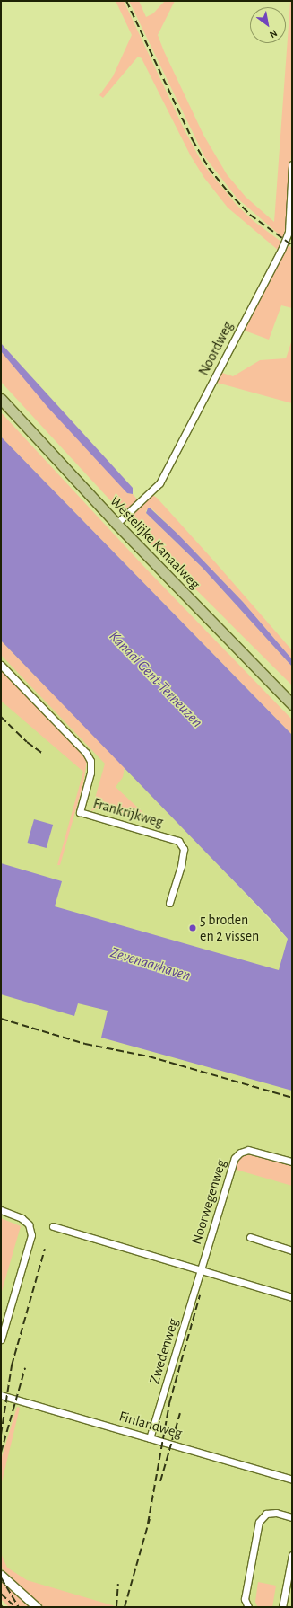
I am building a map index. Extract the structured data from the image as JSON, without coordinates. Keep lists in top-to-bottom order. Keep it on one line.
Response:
{"streets":{"main road":["Westelijke Kanaalweg"],"street":["Noordweg","Frankrijkweg","Noorwegenweg","Zwedenweg","Finlandweg"]},"crossings":[["Noordweg","Westelijke Kanaalweg"],["Noorwegenweg","Zwedenweg"],["Zwedenweg","Finlandweg"]],"water":["Kanaal Gent-Terneuzen","Zevenaarhaven"],"places":["5 broden en 2 vissen"],"north":"bottom right"}
